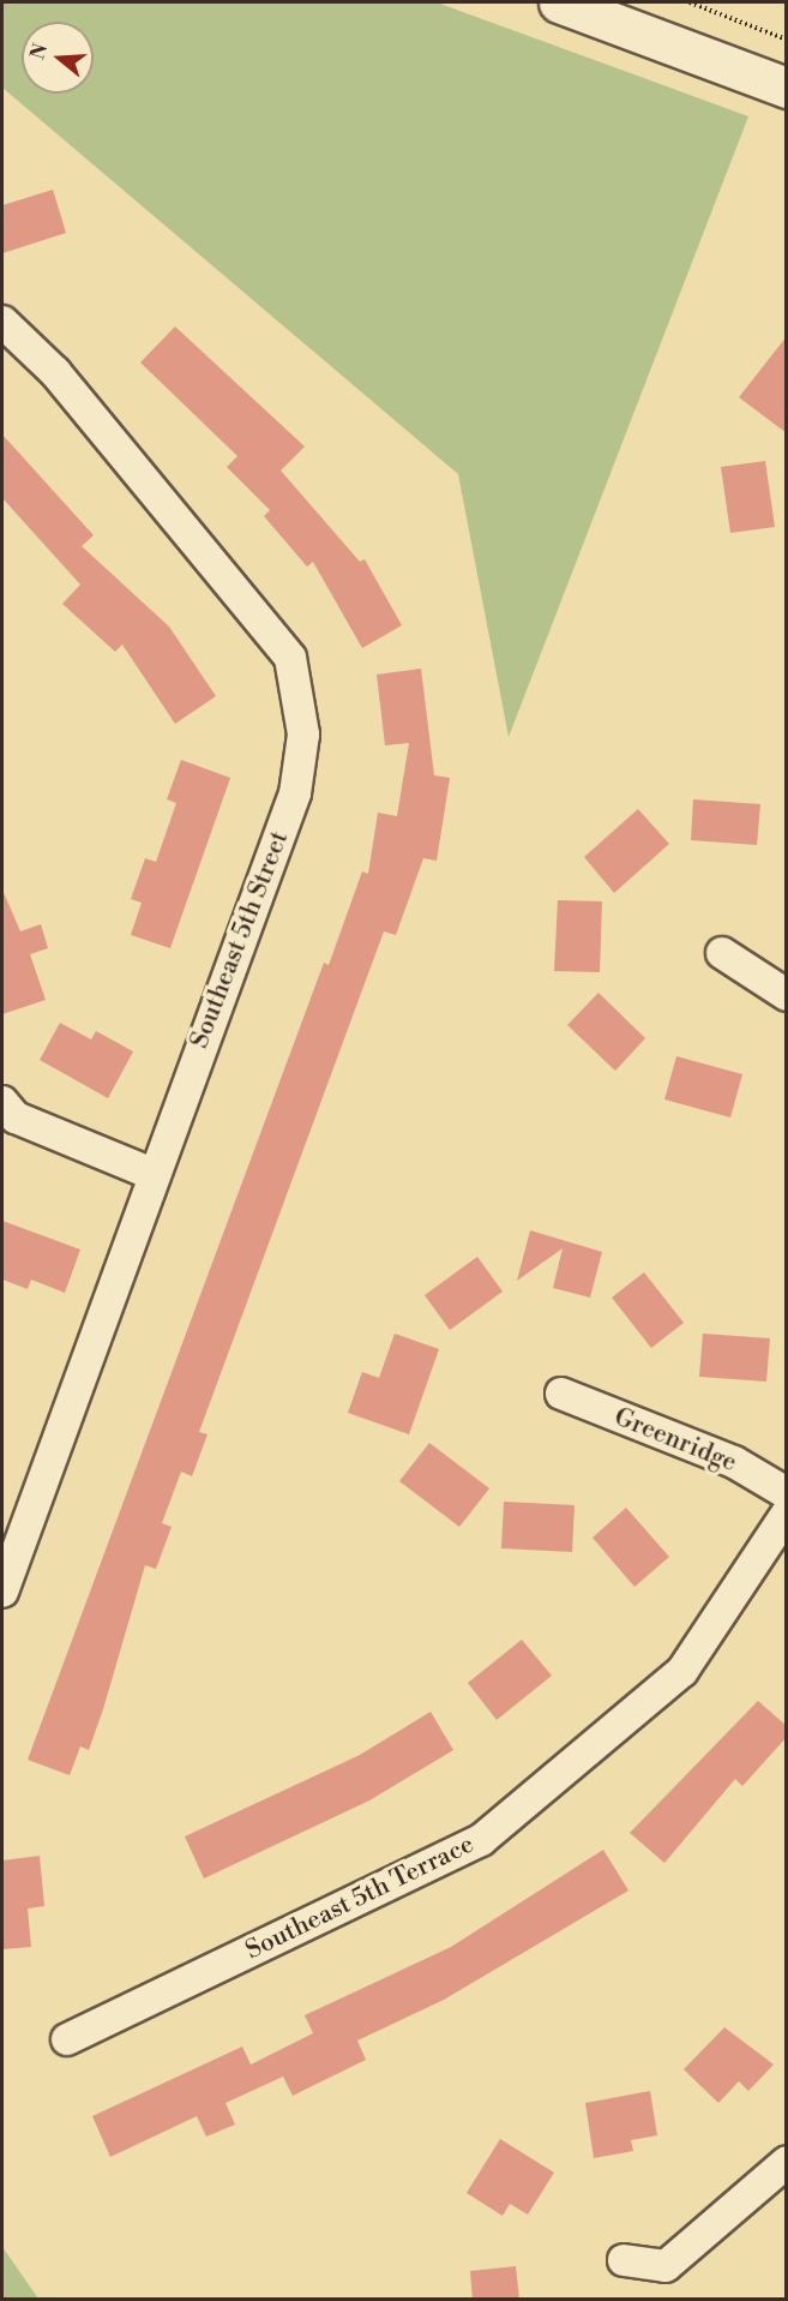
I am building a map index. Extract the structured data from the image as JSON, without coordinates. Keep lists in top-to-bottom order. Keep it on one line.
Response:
{"streets":{"street":["Southeast 5th Street","Greenridge","Southeast 5th Terrace"]},"north":"left"}
